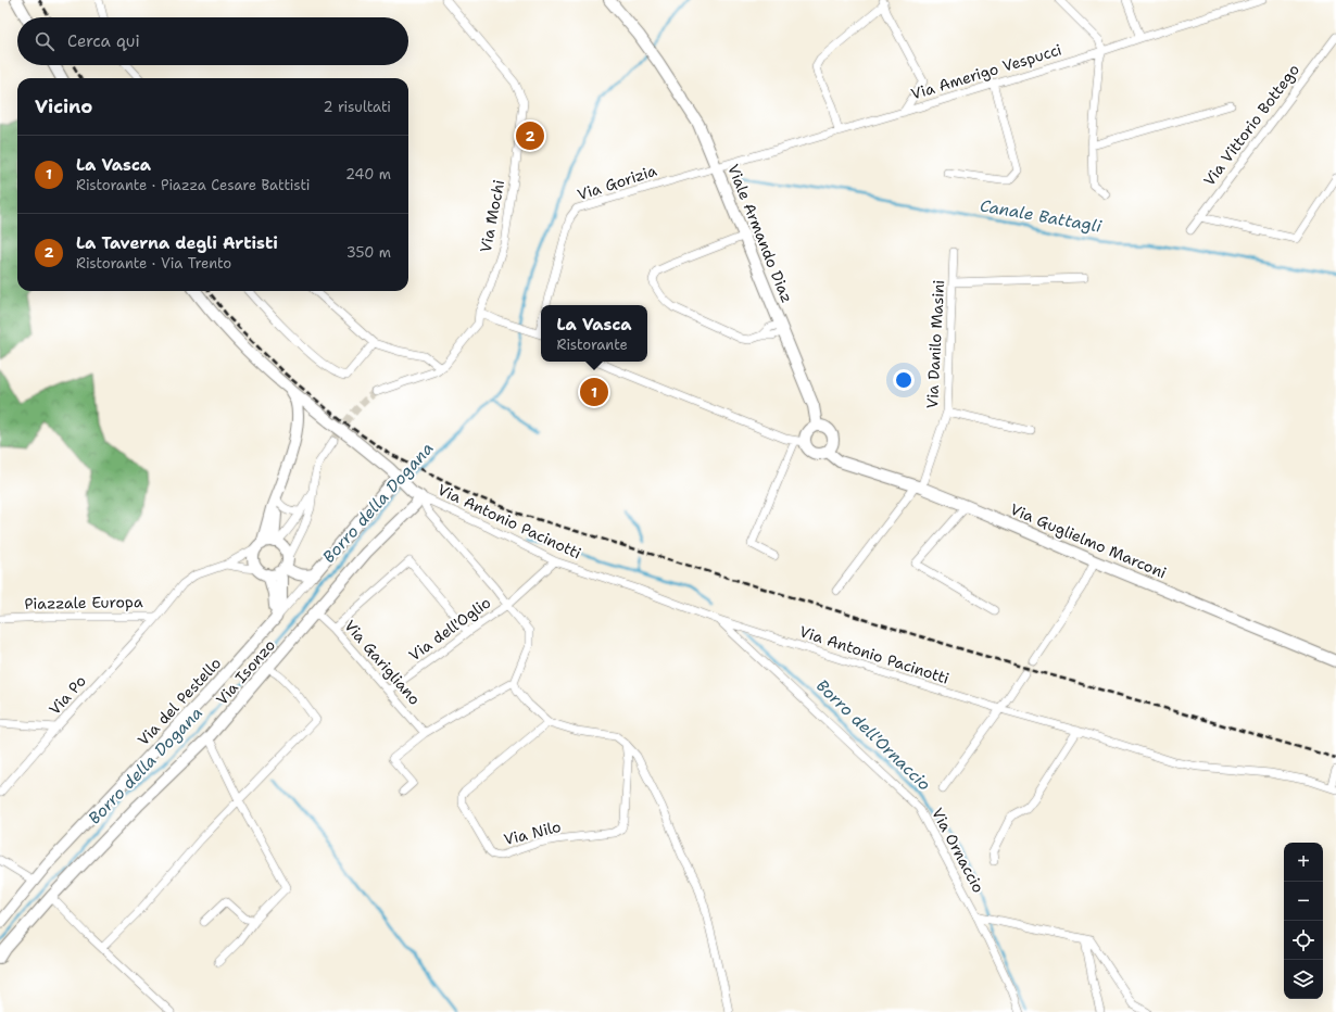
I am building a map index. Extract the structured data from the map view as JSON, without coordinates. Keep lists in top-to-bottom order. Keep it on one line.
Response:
{"streets":{"street":["Via Amerigo Vespucci","Via Vittorio Bottego","Via Gorizia","Via Mochi","Viale Armando Diaz","Via Danilo Masini","Via Antonio Pacinotti","Via Guglielmo Marconi","Piazzale Europa","Via dell'Oglio","Via Garigliano","Via Isonzo","Via Po","Via del Pestello","Via Nilo","Via Ornaccio"]},"crossings":[["Via Amerigo Vespucci","Via Gorizia"],["Via Amerigo Vespucci","Viale Armando Diaz"],["Via Gorizia","Viale Armando Diaz"],["Viale Armando Diaz","Via Guglielmo Marconi"],["Via Danilo Masini","Via Guglielmo Marconi"],["Via Antonio Pacinotti","Via dell'Oglio"],["Via Antonio Pacinotti","Via Isonzo"],["Via Antonio Pacinotti","Via Ornaccio"],["Piazzale Europa","Via Po"],["Via dell'Oglio","Via Garigliano"],["Via Garigliano","Via Isonzo"]],"water":["Canale Battagli","Borro della Dogana","Borro dell'Ornaccio"],"page":{"search":"Cerca qui","heading":["Vicino","2 risultati"],"pins":["2","1"],"list":[{"mark":"1","name":"La Vasca","note":"Ristorante · Piazza Cesare Battisti","value":"240 m"},{"mark":"2","name":"La Taverna degli Artisti","note":"Ristorante · Via Trento","value":"350 m"}],"popup":["La Vasca","Ristorante"],"map_buttons":["+","−"]}}
